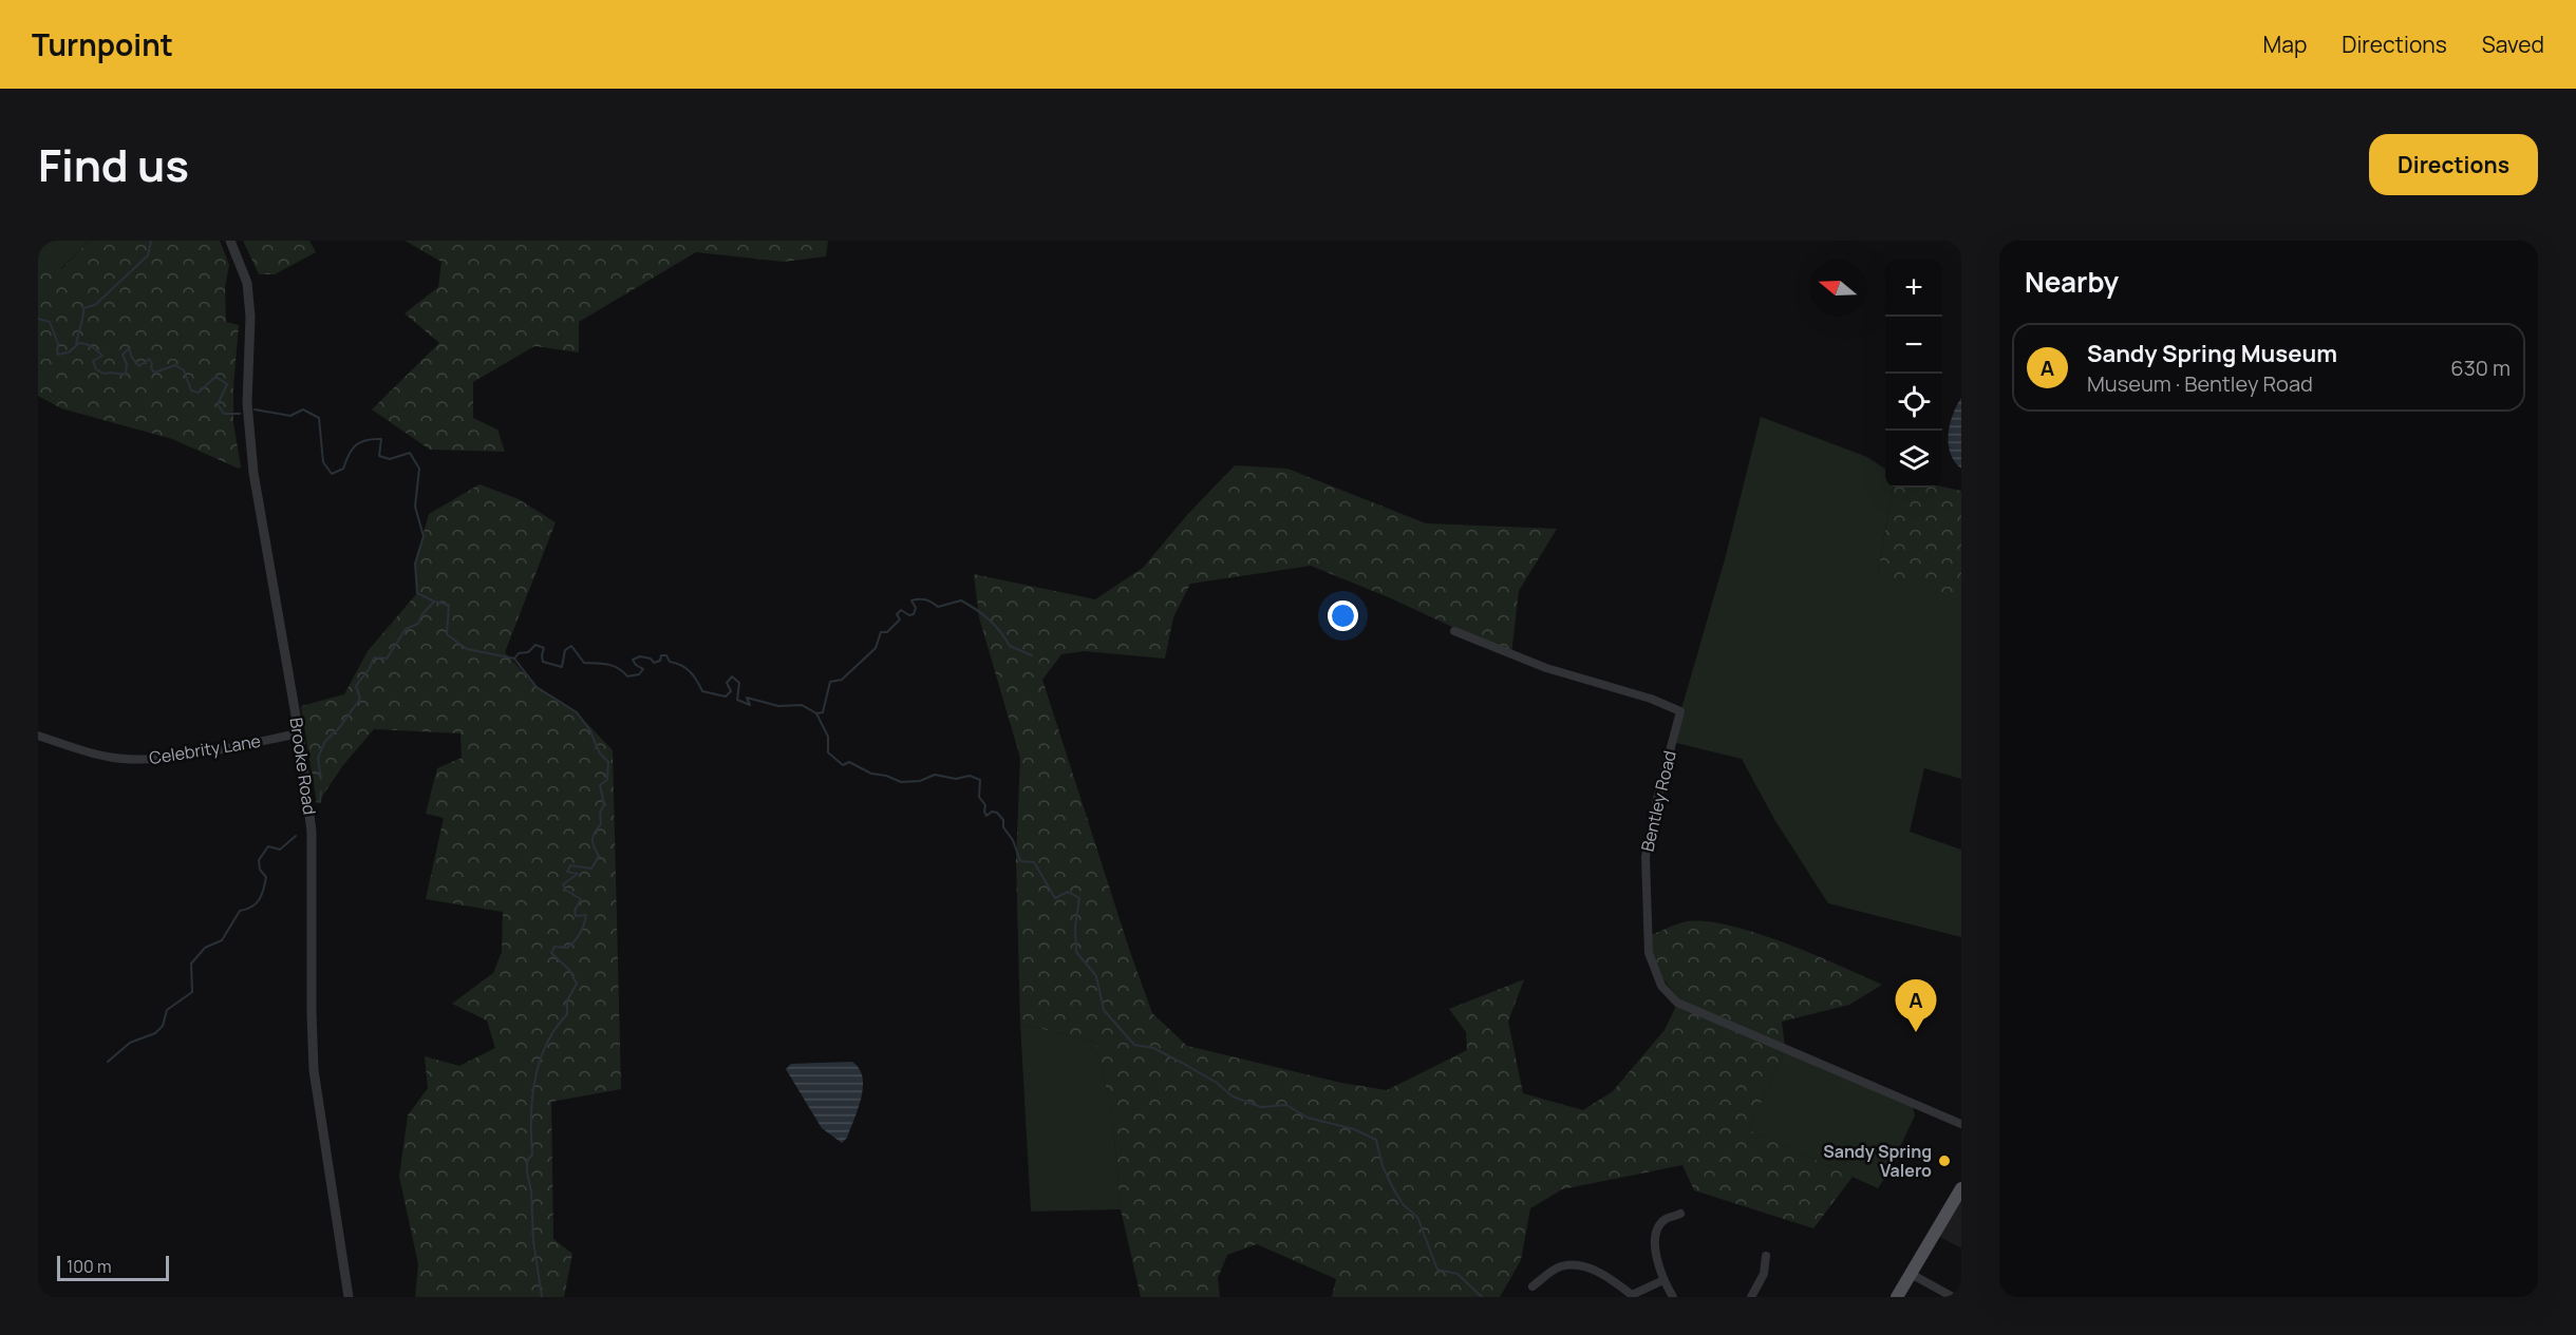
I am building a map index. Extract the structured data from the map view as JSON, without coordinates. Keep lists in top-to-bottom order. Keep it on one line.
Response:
{"streets":{"street":["Celebrity Lane","Brooke Road","Bentley Road"]},"crossings":[["Celebrity Lane","Brooke Road"]],"places":["Sandy Spring Valero"],"scale_bar":"100 m","north":"left","page":{"header":"Turnpoint","nav":["Map","Directions","Saved"],"title":"Find us","buttons":"Directions","heading":"Nearby","map_buttons":["+","−"],"list":[{"mark":"A","name":"Sandy Spring Museum","note":"Museum · Bentley Road","value":"630 m"}],"pins":"A","scale":"100 m"}}
